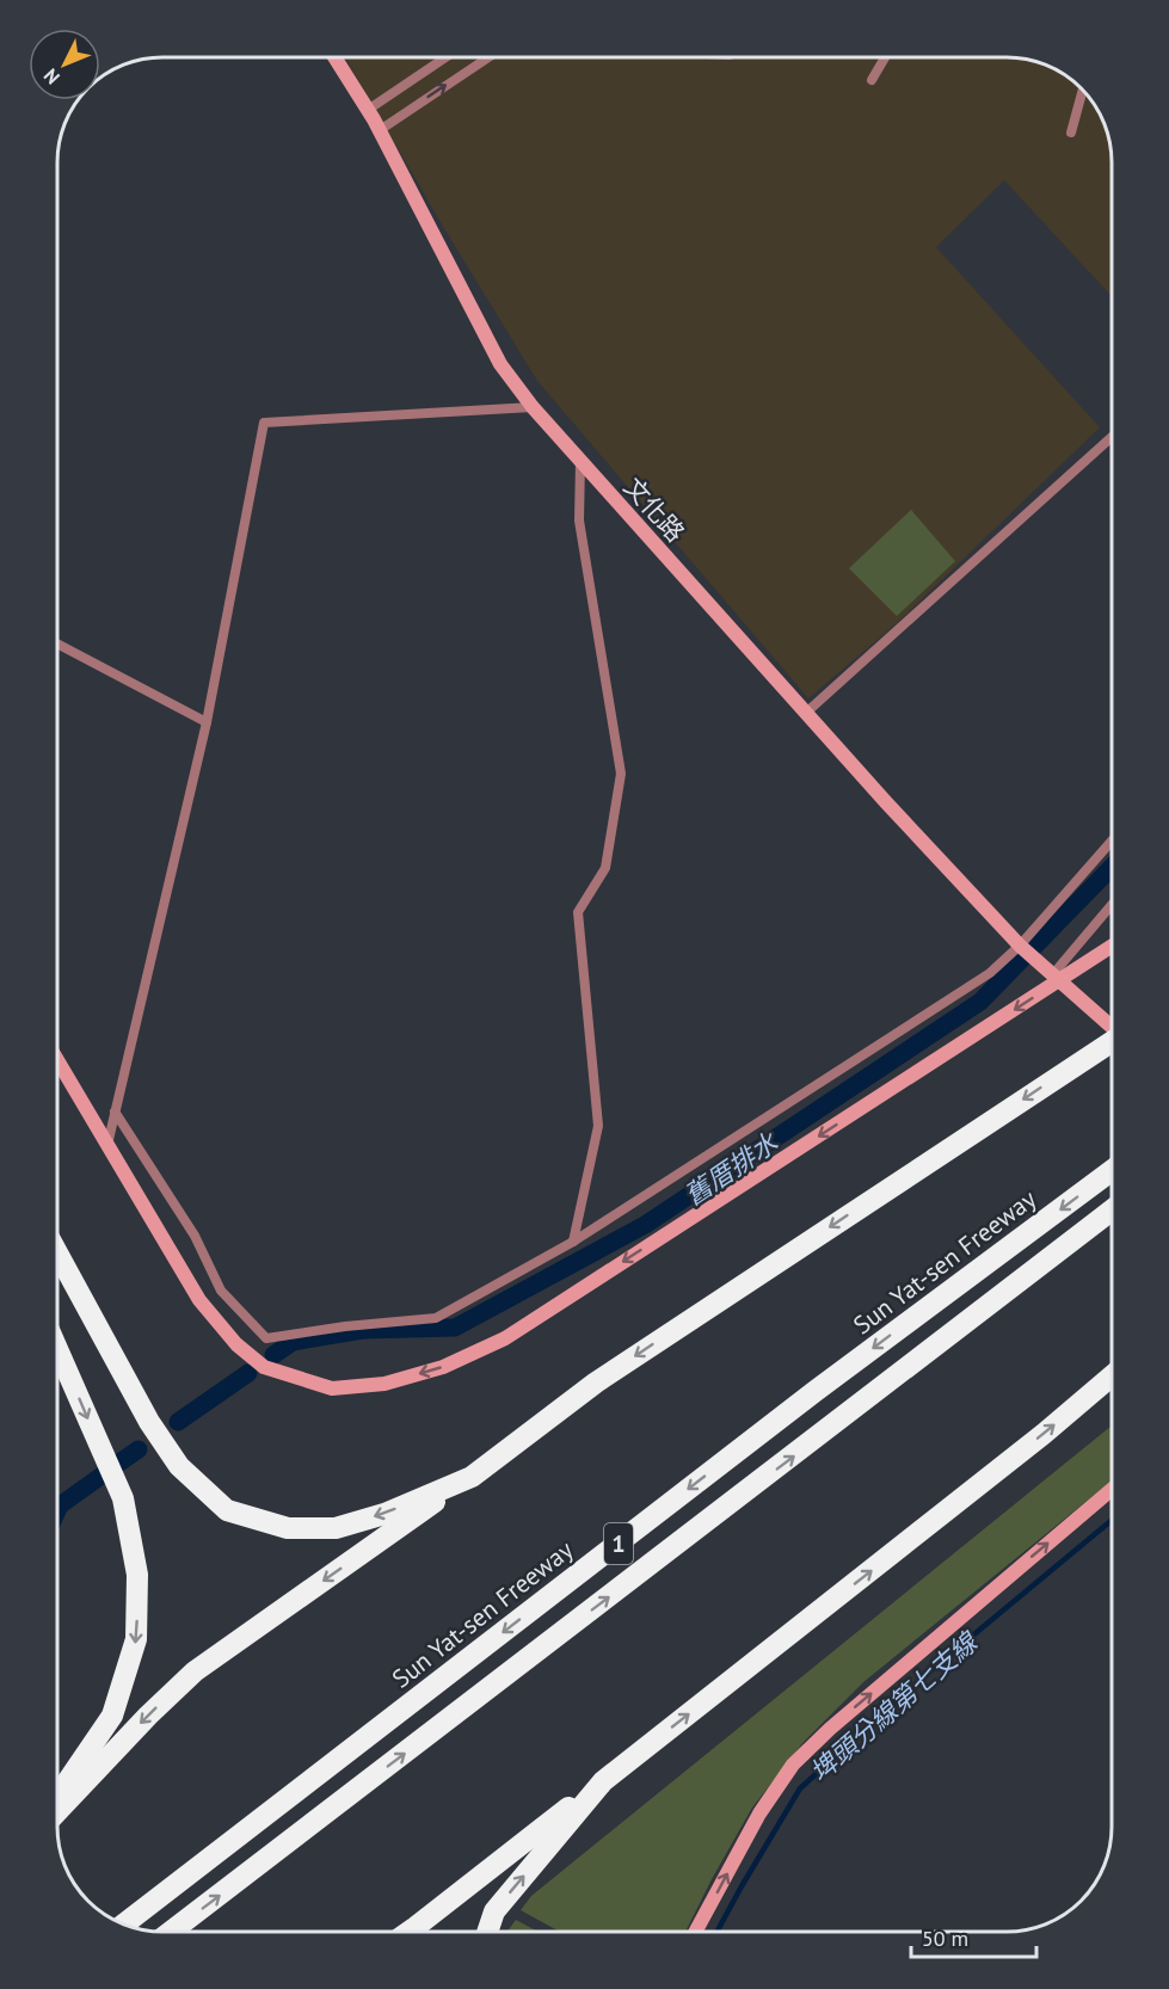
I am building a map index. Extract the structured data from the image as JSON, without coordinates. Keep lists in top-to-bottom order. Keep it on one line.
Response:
{"streets":{"highway":["Sun Yat-sen Freeway","1"],"street":["文化路"]},"water":["舊厝排水","埤頭分線第七支線"],"scale_bar":"50 m","north":"bottom left"}
